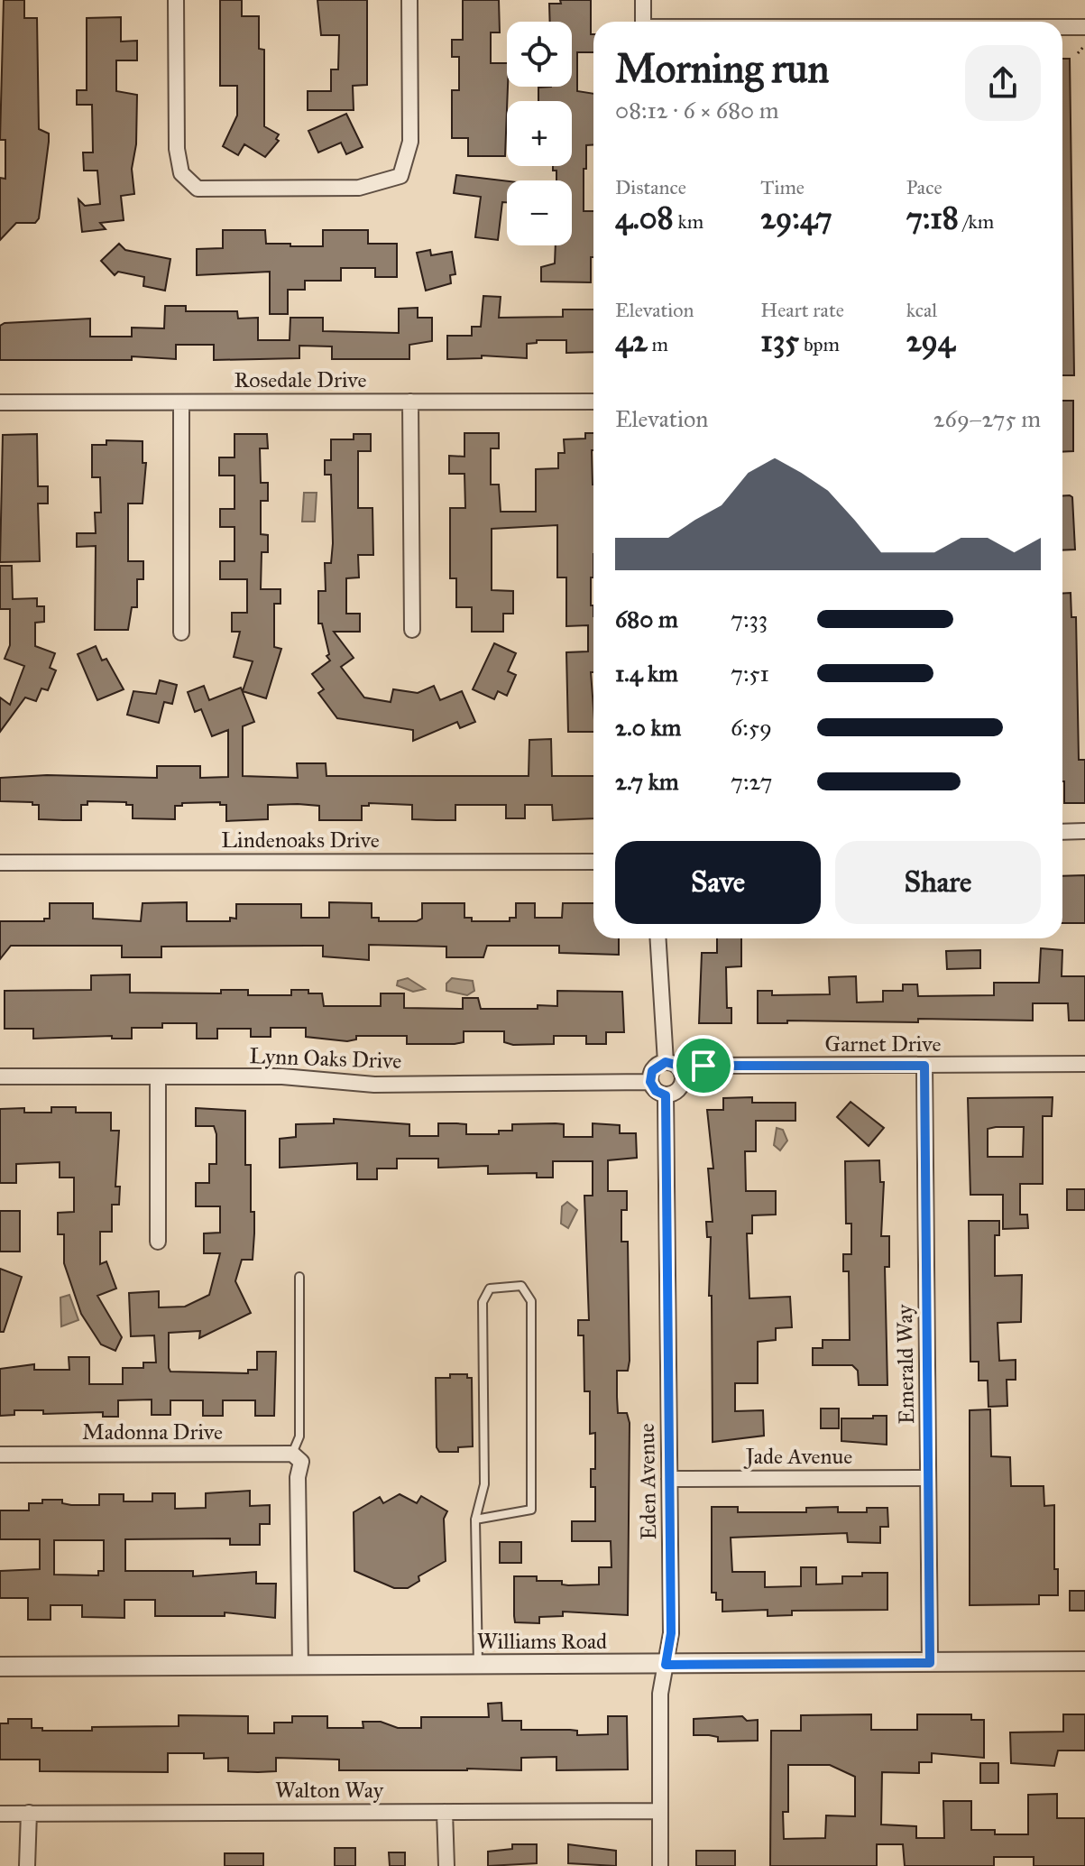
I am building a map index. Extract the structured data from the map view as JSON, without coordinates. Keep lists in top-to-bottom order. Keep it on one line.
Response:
{"streets":{"street":["Rosedale Drive","Lindenoaks Drive","Garnet Drive","Lynn Oaks Drive","Emerald Way","Madonna Drive","Jade Avenue","Eden Avenue","Williams Road","Walton Way"]},"crossings":[["Garnet Drive","Lynn Oaks Drive"],["Garnet Drive","Emerald Way"],["Garnet Drive","Eden Avenue"],["Lynn Oaks Drive","Eden Avenue"],["Emerald Way","Jade Avenue"],["Emerald Way","Williams Road"],["Jade Avenue","Eden Avenue"],["Eden Avenue","Williams Road"],["Eden Avenue","Walton Way"]],"page":{"map_buttons":["+","−"],"heading":["Morning run","08:12 · 6 × 680 m"],"stats":[["Distance","4.08 km"],["Time","29:47"],["Pace","7:18 /km"],["Elevation","42 m"],["Heart rate","135 bpm"],["kcal","294"]],"chart":["Elevation","269–275 m"],"list":[{"name":"680 m","note":"7:33"},{"name":"1.4 km","note":"7:51"},{"name":"2.0 km","note":"6:59"},{"name":"2.7 km","note":"7:27"}],"buttons":["Save","Share"]}}
